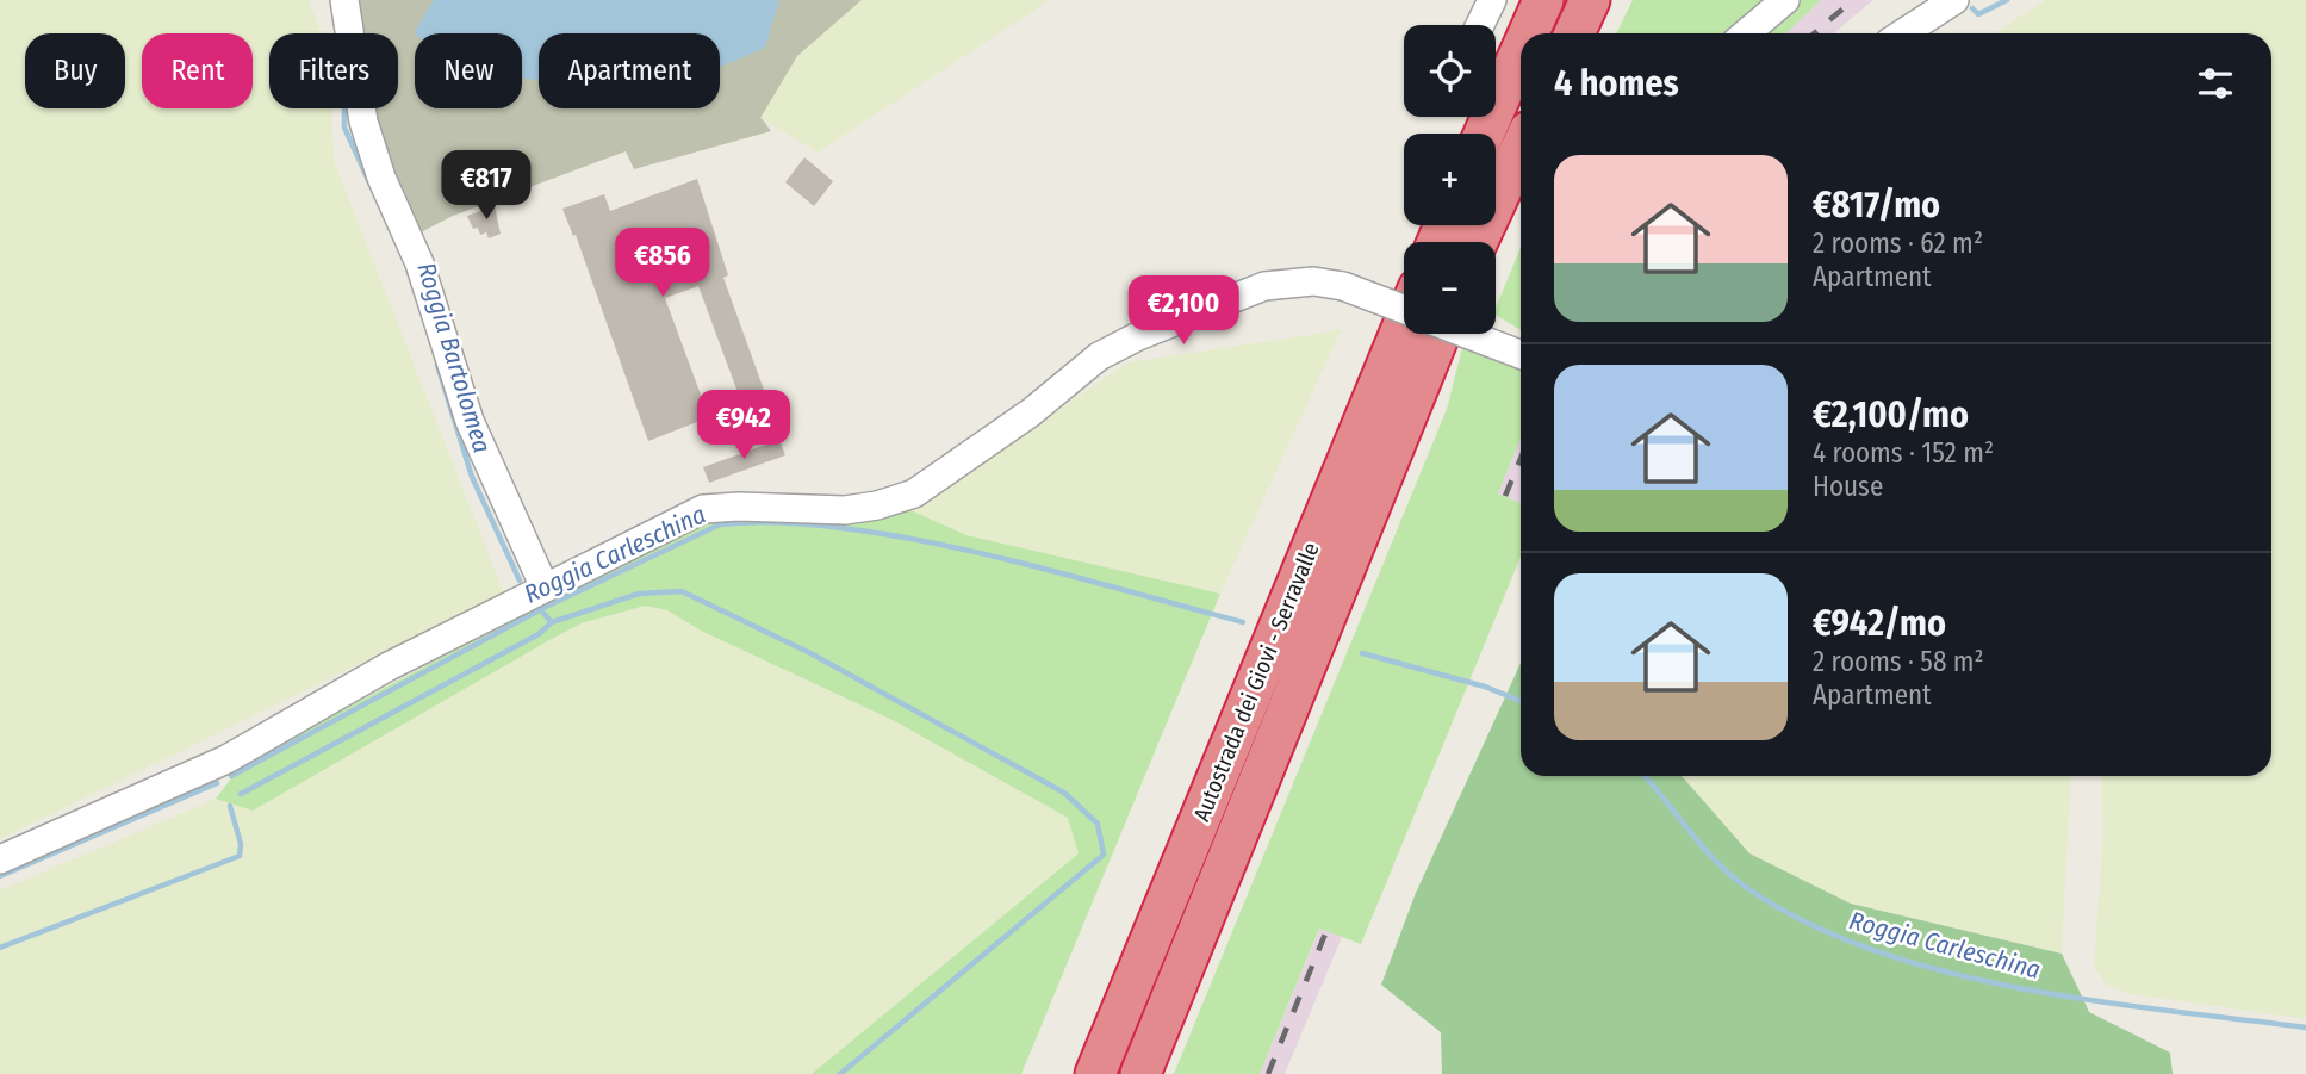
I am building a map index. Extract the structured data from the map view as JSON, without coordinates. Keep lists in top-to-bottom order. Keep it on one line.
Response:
{"streets":{"highway":["Autostrada dei Giovi - Serravalle"]},"water":["Roggia Bartolomea","Roggia Carleschina"],"page":{"map_buttons":["+","−"],"chip":["Buy","Rent","Filters","New","Apartment"],"heading":"4 homes","list":[{"name":"€817/mo","note":"2 rooms · 62 m² · Apartment"},{"name":"€2,100/mo","note":"4 rooms · 152 m² · House"},{"name":"€942/mo","note":"2 rooms · 58 m² · Apartment"}],"price":["€817","€856","€2,100","€942"]}}
